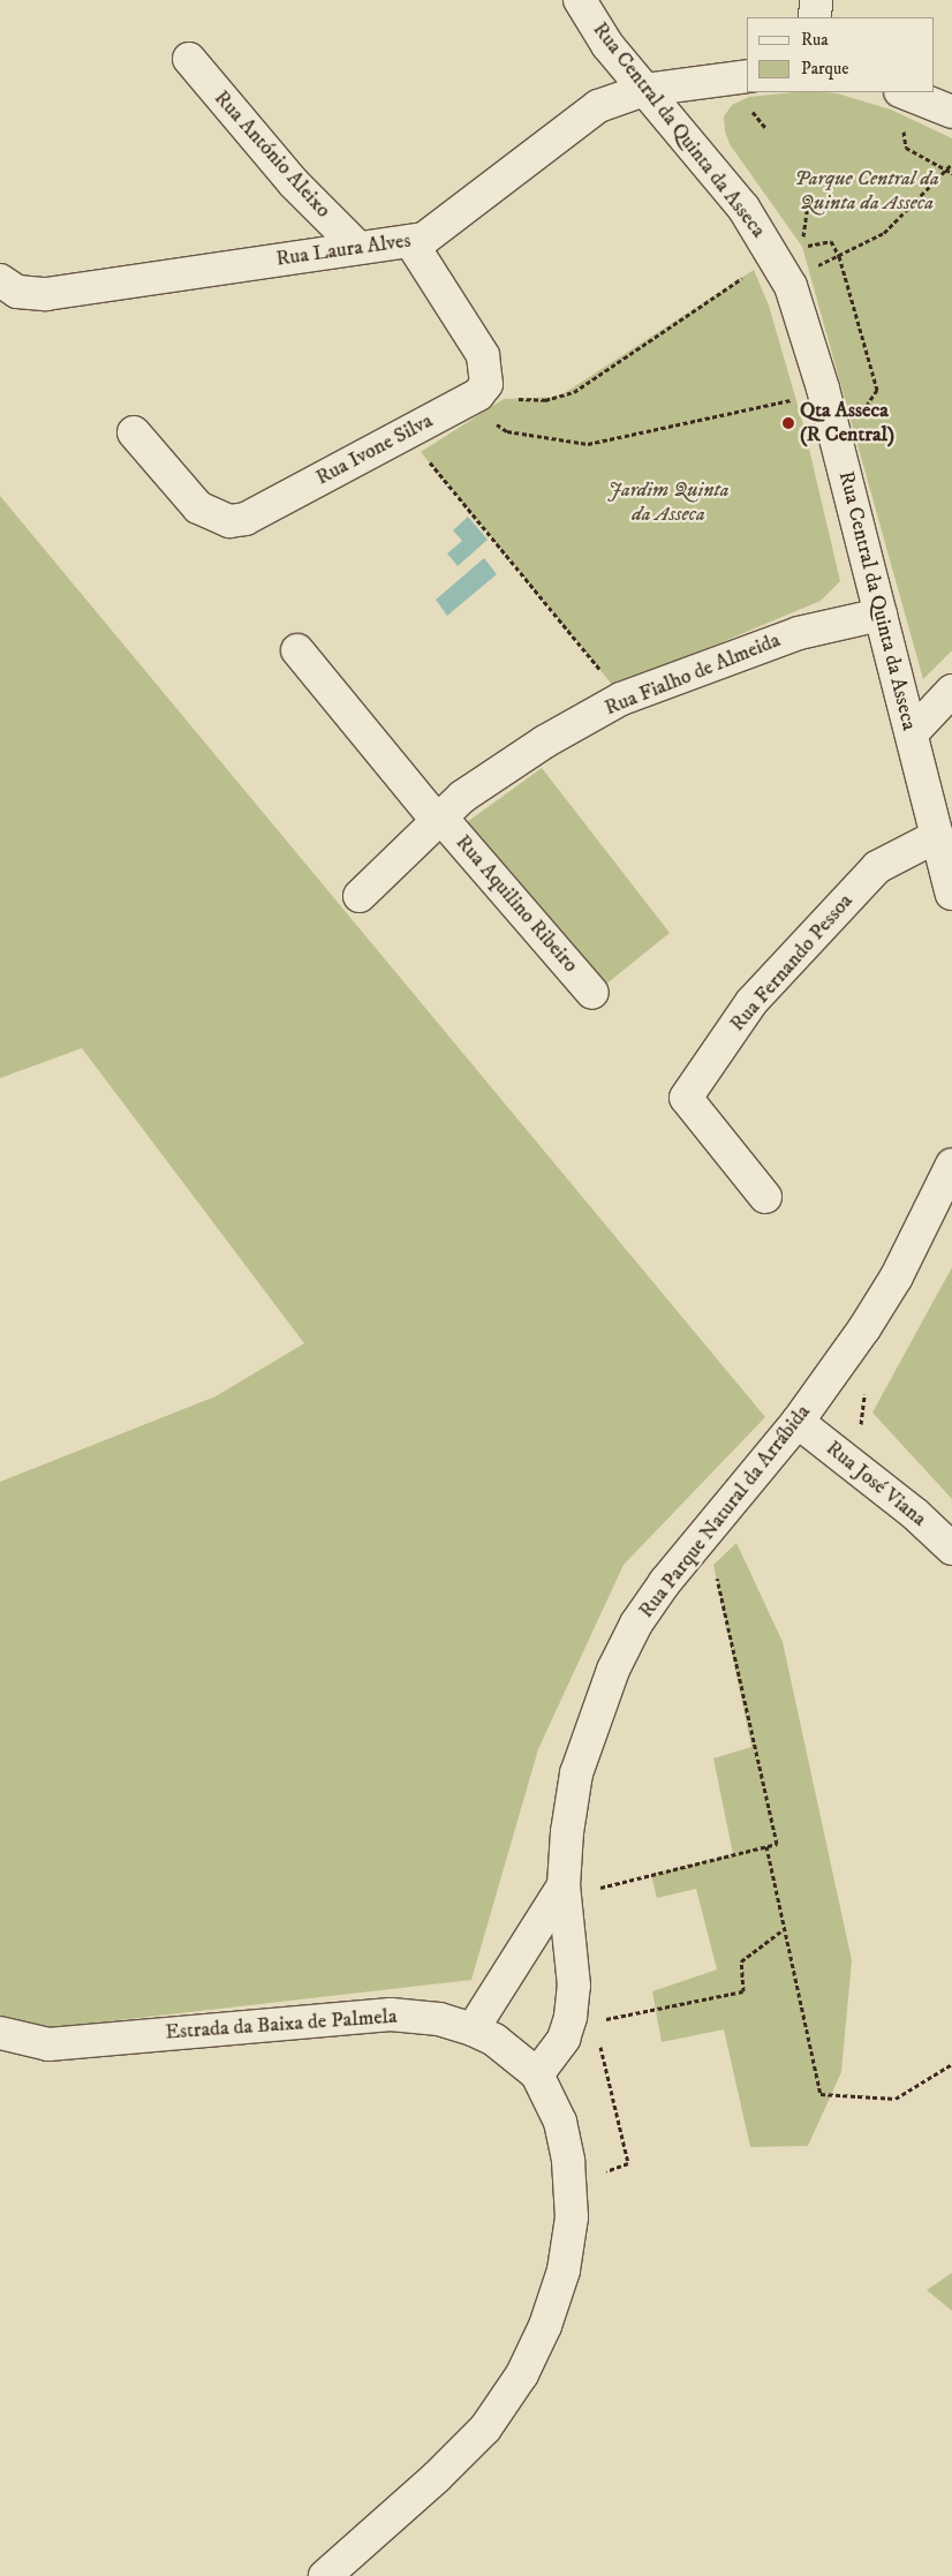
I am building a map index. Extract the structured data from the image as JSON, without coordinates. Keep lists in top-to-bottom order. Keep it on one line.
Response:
{"streets":{"street":["Rua Central da Quinta da Asseca","Rua António Aleixo","Rua Laura Alves","Rua Ivone Silva","Rua Fialho de Almeida","Rua Aquilino Ribeiro","Rua Fernando Pessoa","Rua José Viana","Rua Parque Natural da Arrábida","Estrada da Baixa de Palmela"]},"crossings":[["Rua Central da Quinta da Asseca","Rua Laura Alves"],["Rua Central da Quinta da Asseca","Rua Fialho de Almeida"],["Rua Central da Quinta da Asseca","Rua Fernando Pessoa"],["Rua António Aleixo","Rua Laura Alves"],["Rua Laura Alves","Rua Ivone Silva"],["Rua Fialho de Almeida","Rua Aquilino Ribeiro"],["Rua José Viana","Rua Parque Natural da Arrábida"],["Rua Parque Natural da Arrábida","Estrada da Baixa de Palmela"]],"parks":["Parque Central da Quinta da Asseca","Jardim Quinta da Asseca"],"places":["Qta Asseca (R Central)"],"legend":["Rua","Parque"]}
